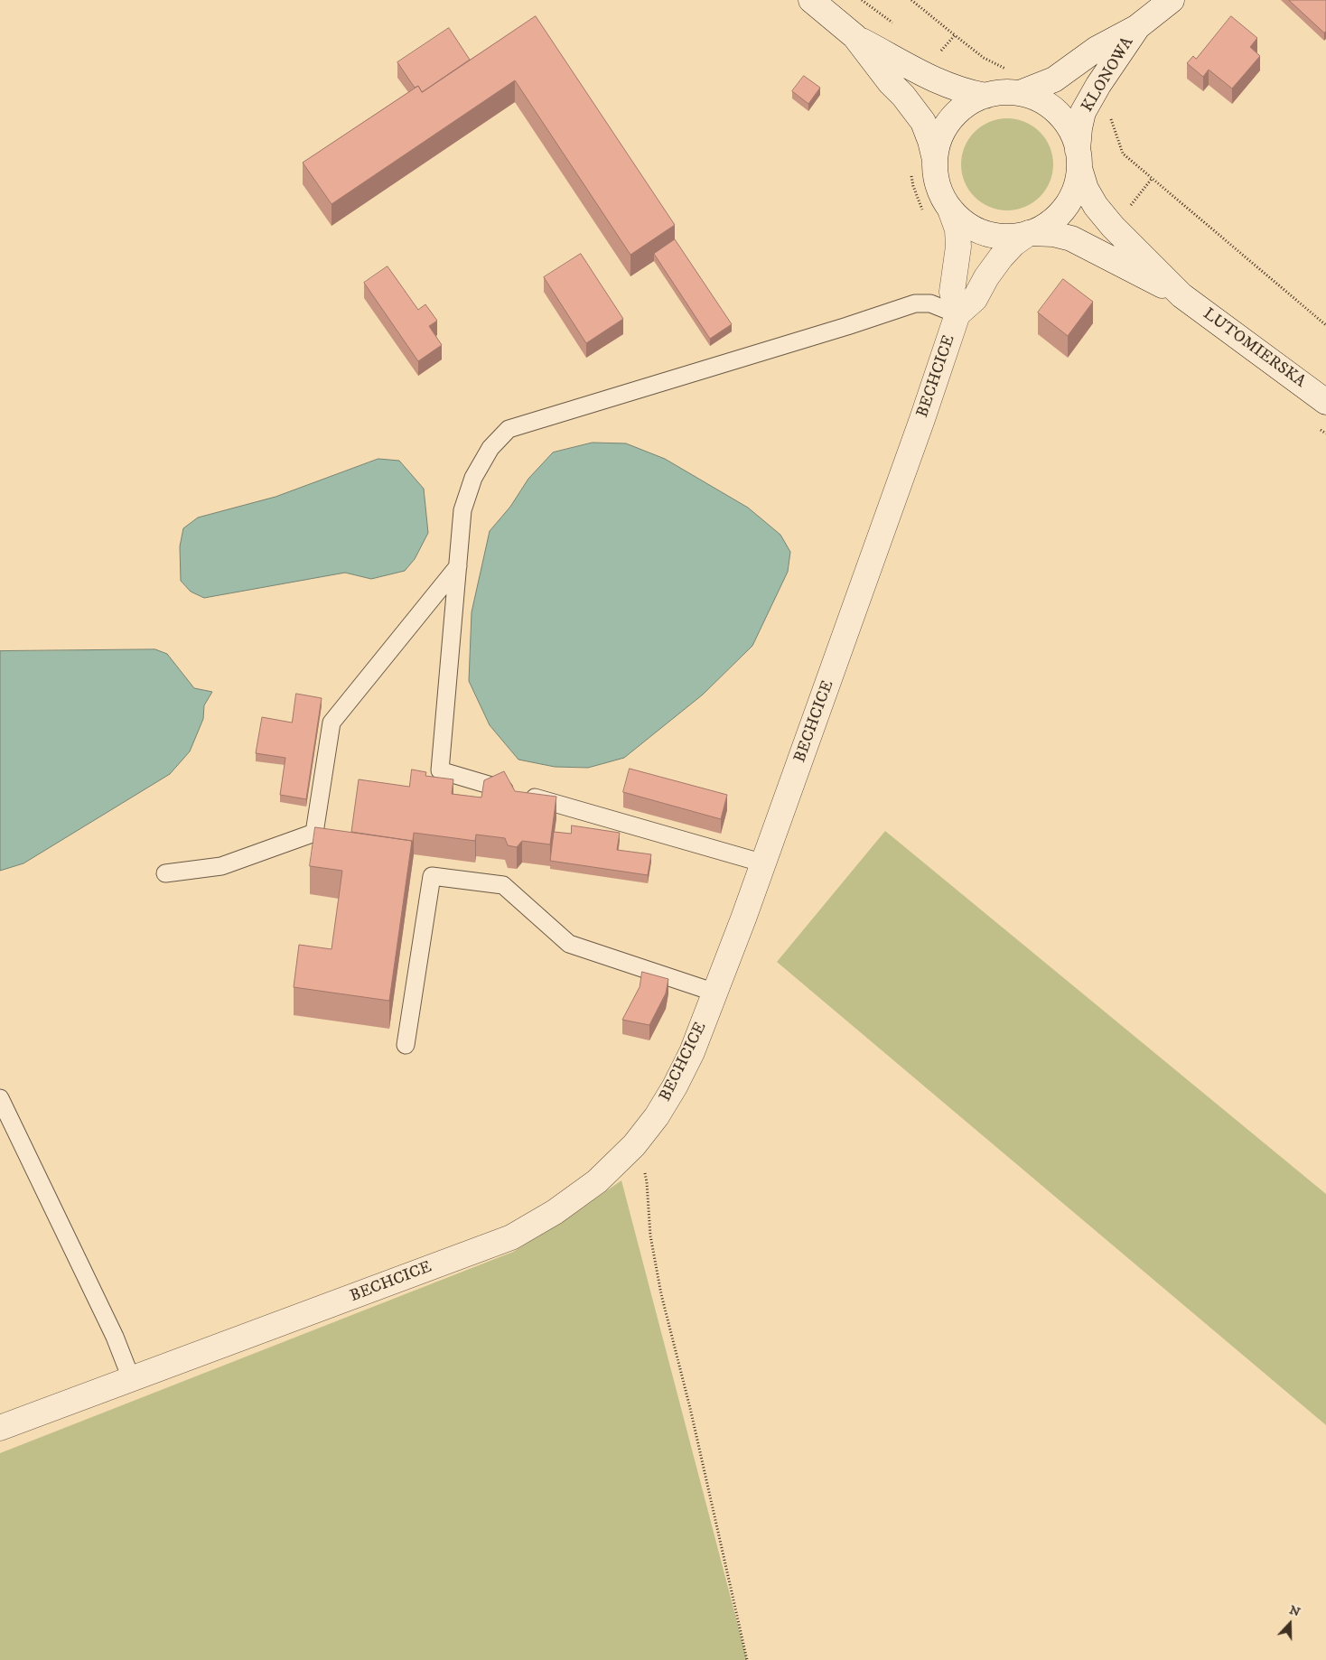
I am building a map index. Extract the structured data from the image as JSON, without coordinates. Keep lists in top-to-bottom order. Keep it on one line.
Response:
{"streets":{"street":["KLONOWA","LUTOMIERSKA","BECHCICE"]},"crossings":[["KLONOWA","LUTOMIERSKA"],["KLONOWA","BECHCICE"],["LUTOMIERSKA","BECHCICE"]],"north":"top"}
